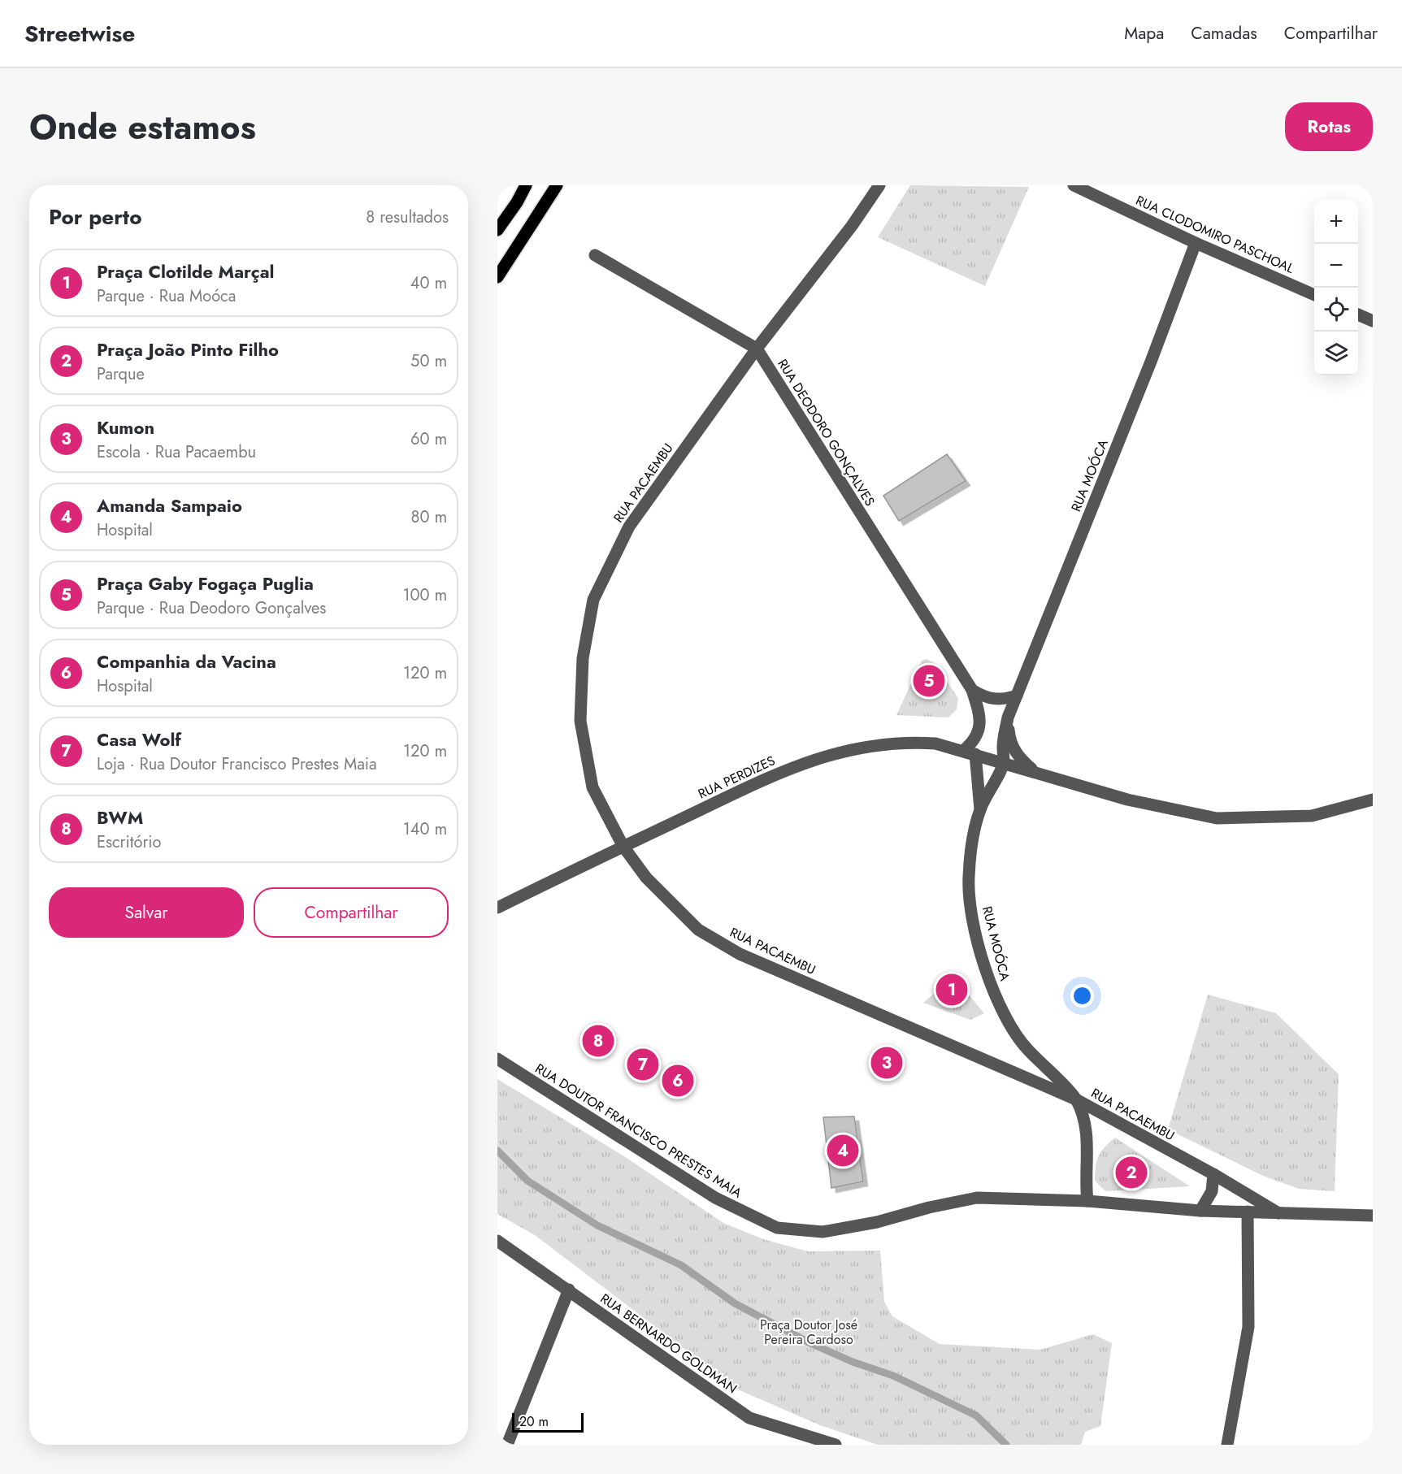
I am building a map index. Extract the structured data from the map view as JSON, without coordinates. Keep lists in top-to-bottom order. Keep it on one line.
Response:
{"streets":{"street":["RUA CLODOMIRO PASCHOAL","RUA DEODORO GONÇALVES","RUA MOÓCA","RUA PACAEMBU","RUA PERDIZES","RUA DOUTOR FRANCISCO PRESTES MAIA","RUA BERNARDO GOLDMAN"]},"crossings":[["RUA CLODOMIRO PASCHOAL","RUA MOÓCA"],["RUA DEODORO GONÇALVES","RUA PACAEMBU"],["RUA DEODORO GONÇALVES","RUA PERDIZES"],["RUA MOÓCA","RUA PACAEMBU"],["RUA MOÓCA","RUA PERDIZES"],["RUA MOÓCA","RUA DOUTOR FRANCISCO PRESTES MAIA"],["RUA PACAEMBU","RUA PERDIZES"],["RUA PACAEMBU","RUA DOUTOR FRANCISCO PRESTES MAIA"]],"parks":["Praça Doutor José Pereira Cardoso"],"scale_bar":"20 m","page":{"header":"Streetwise","nav":["Mapa","Camadas","Compartilhar"],"title":"Onde estamos","buttons":["Rotas",["Salvar","Compartilhar"]],"heading":["Por perto","8 resultados"],"map_buttons":["+","−"],"list":[{"mark":"1","name":"Praça Clotilde Marçal","note":"Parque · Rua Moóca","value":"40 m"},{"mark":"2","name":"Praça João Pinto Filho","note":"Parque","value":"50 m"},{"mark":"3","name":"Kumon","note":"Escola · Rua Pacaembu","value":"60 m"},{"mark":"4","name":"Amanda Sampaio","note":"Hospital","value":"80 m"},{"mark":"5","name":"Praça Gaby Fogaça Puglia","note":"Parque · Rua Deodoro Gonçalves","value":"100 m"},{"mark":"6","name":"Companhia da Vacina","note":"Hospital","value":"120 m"},{"mark":"7","name":"Casa Wolf","note":"Loja · Rua Doutor Francisco Prestes Maia","value":"120 m"},{"mark":"8","name":"BWM","note":"Escritório","value":"140 m"}],"pins":["5","1","8","3","7","6","4","2"],"scale":"20 m"}}
